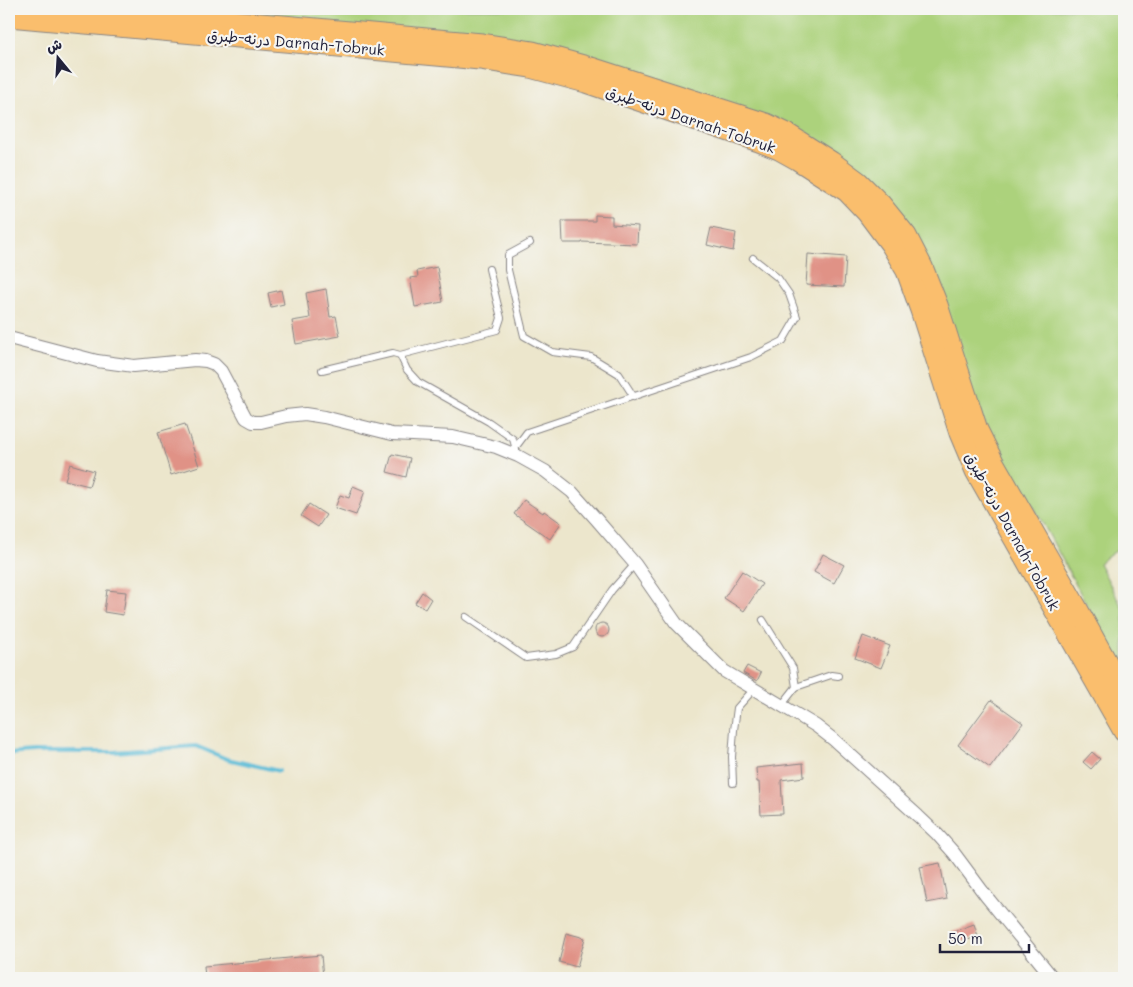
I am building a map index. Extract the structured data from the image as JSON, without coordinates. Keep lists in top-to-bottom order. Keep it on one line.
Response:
{"streets":{"highway":["درنه-طبرق Darnah-Tobruk"]},"scale_bar":"50 m","north":"top"}
